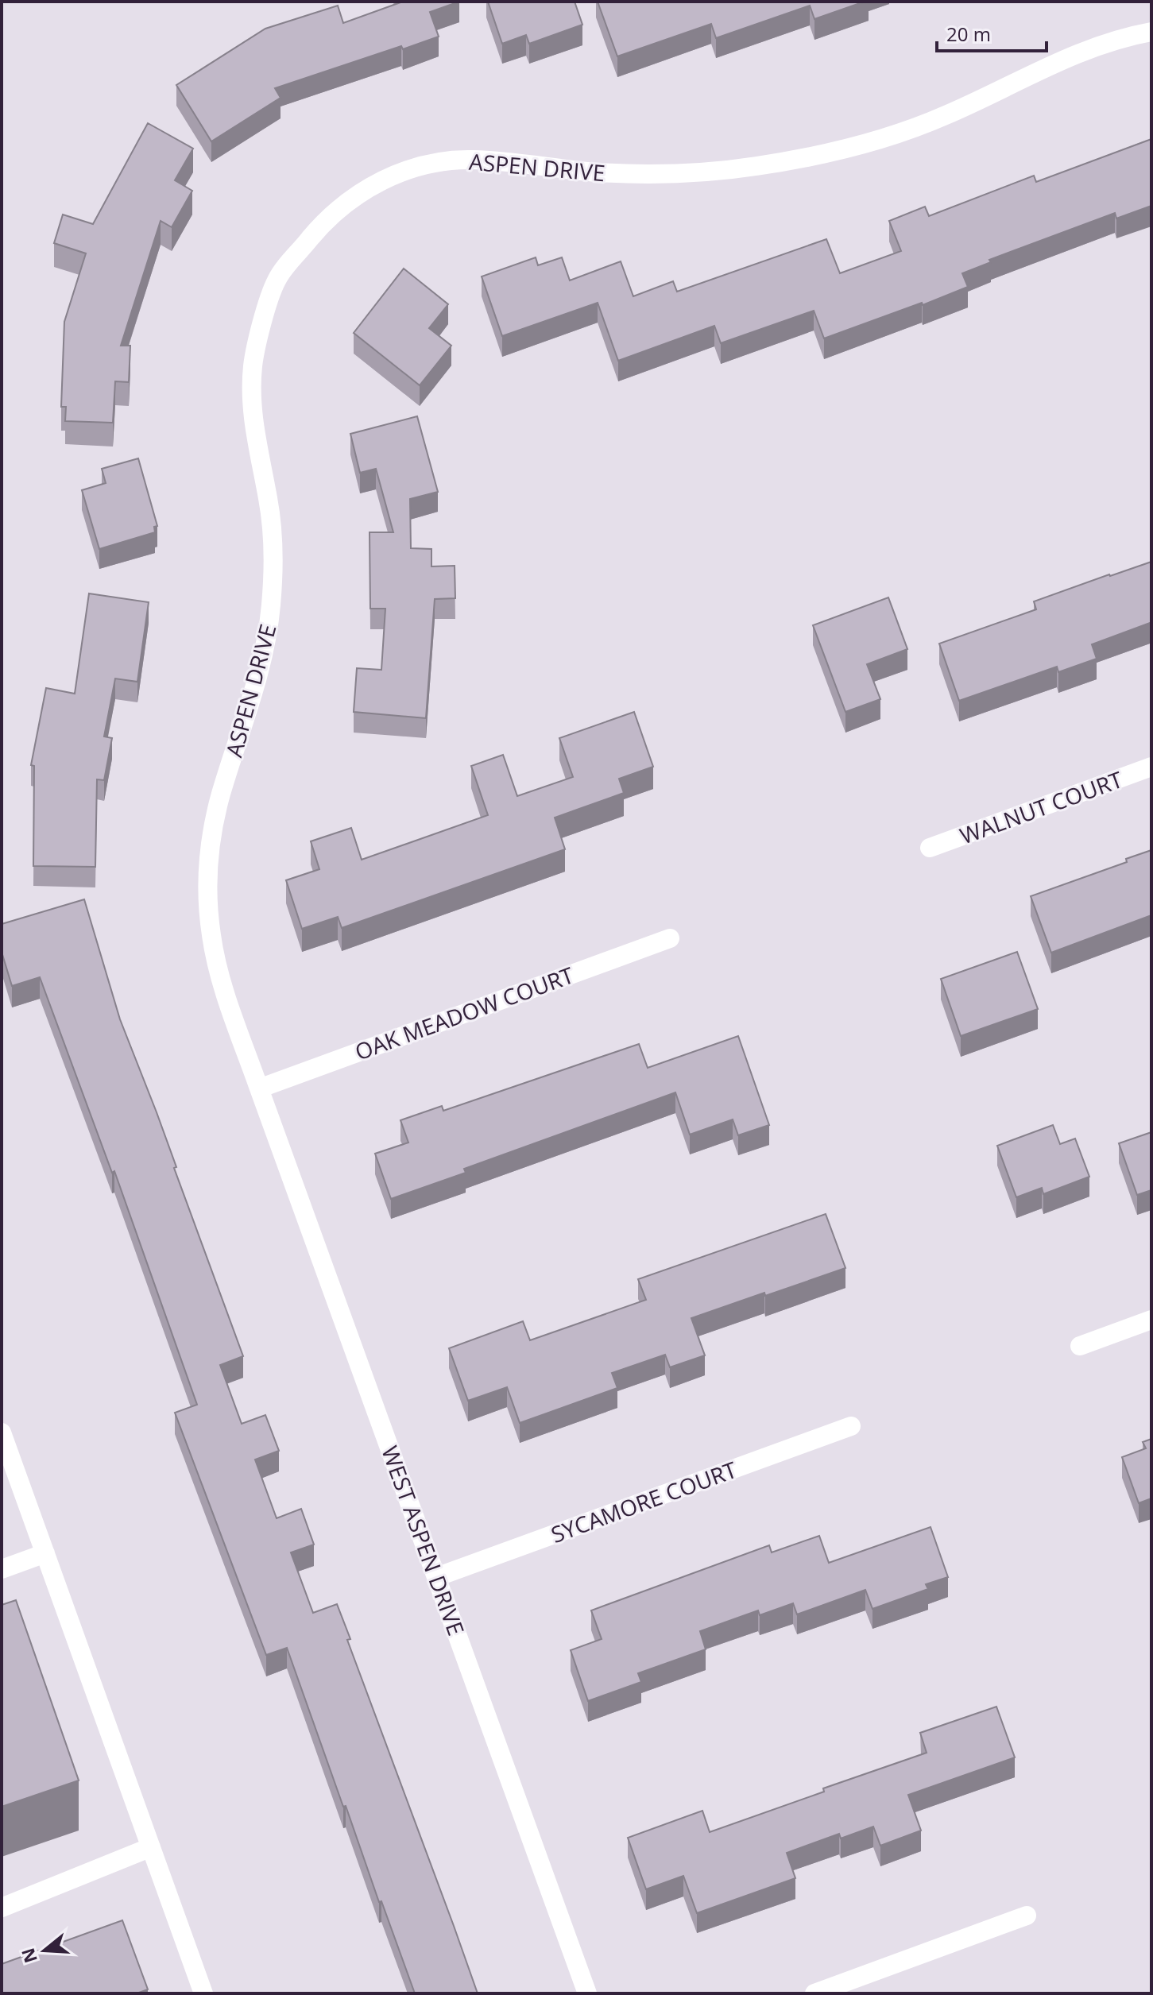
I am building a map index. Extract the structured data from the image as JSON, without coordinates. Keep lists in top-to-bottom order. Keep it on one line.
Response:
{"streets":{"street":["ASPEN DRIVE","WALNUT COURT","OAK MEADOW COURT","SYCAMORE COURT","WEST ASPEN DRIVE"]},"crossings":[["ASPEN DRIVE","OAK MEADOW COURT"],["ASPEN DRIVE","WEST ASPEN DRIVE"],["OAK MEADOW COURT","WEST ASPEN DRIVE"],["SYCAMORE COURT","WEST ASPEN DRIVE"]],"scale_bar":"20 m","north":"left"}
